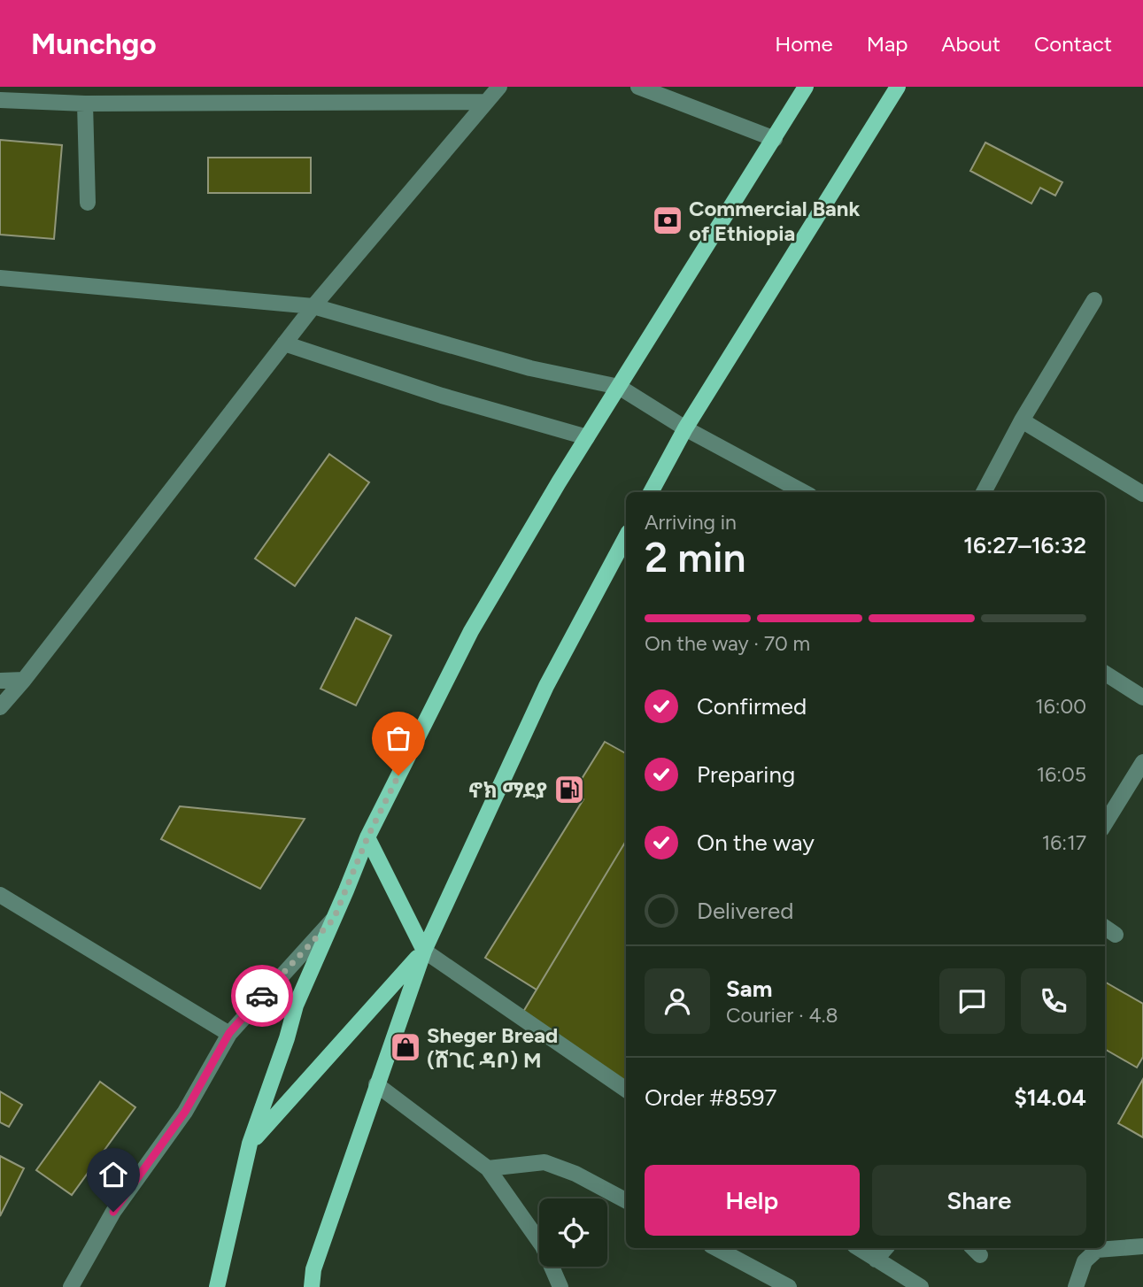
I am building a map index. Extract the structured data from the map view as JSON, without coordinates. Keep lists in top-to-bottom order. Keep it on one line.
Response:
{"places":{"bank":["Commercial Bank of Ethiopia"],"fuel station":["ኖክ ማደያ"],"shop":["Sheger Bread (ሸገር ዳቦ) M"]},"page":{"header":"Munchgo","nav":["Home","Map","About","Contact"],"heading":["2 min","Arriving in","16:27–16:32"],"panel":["Sam","Courier · 4.8","Order #8597","$14.04"],"bar":"On the way · 70 m","list":[["Confirmed","16:00"],["Preparing","16:05"],["On the way","16:17"],"Delivered"],"buttons":["Help","Share"]}}
